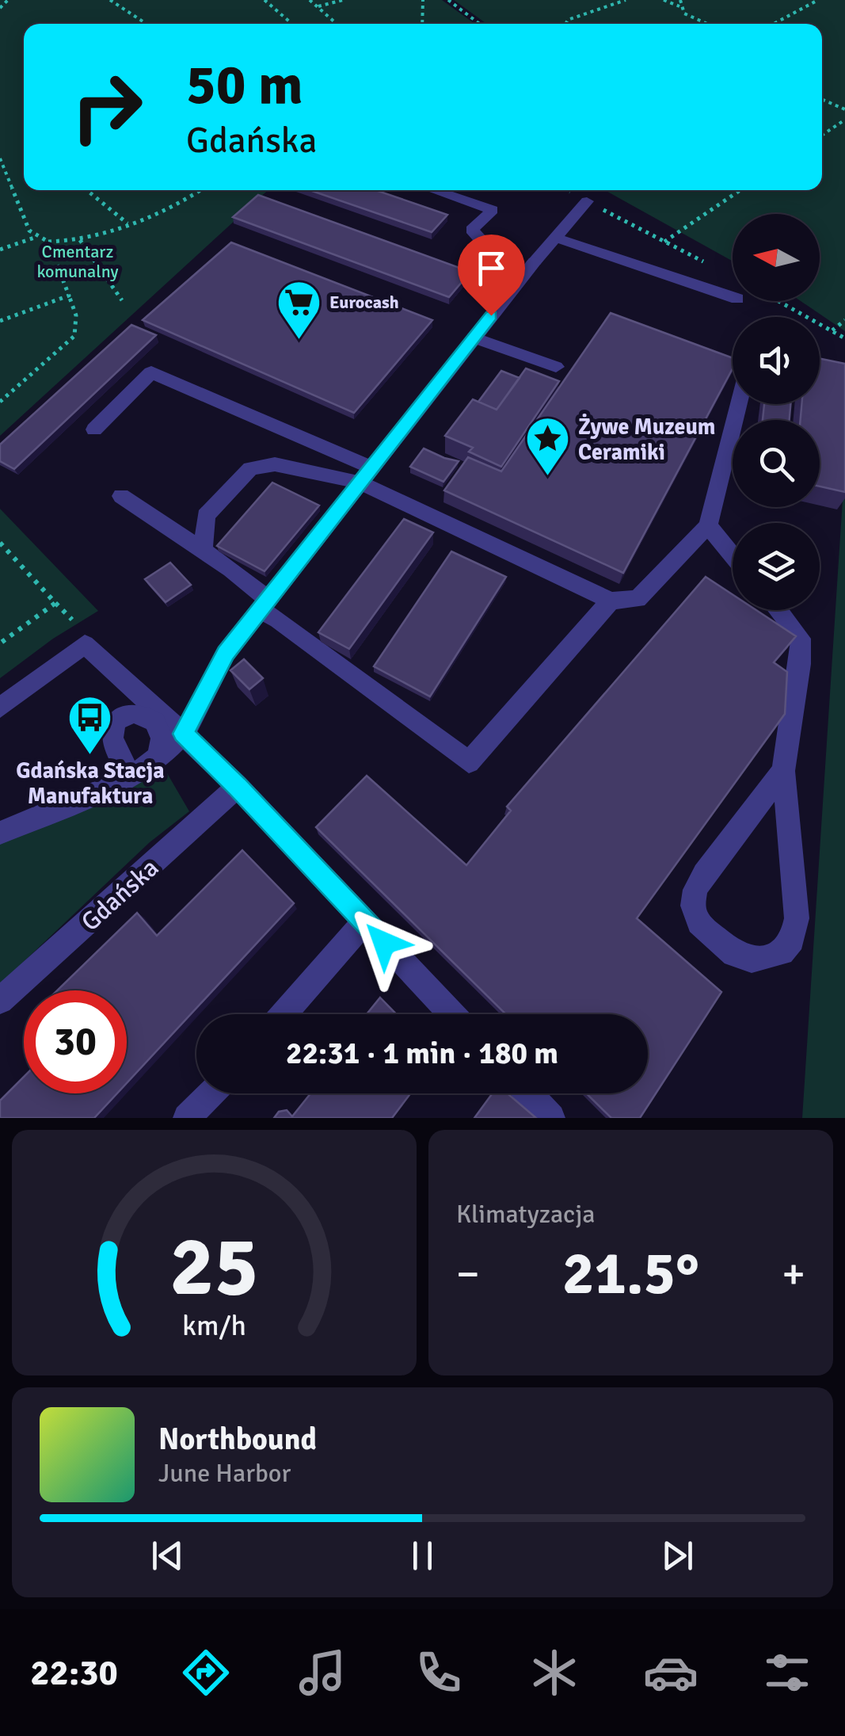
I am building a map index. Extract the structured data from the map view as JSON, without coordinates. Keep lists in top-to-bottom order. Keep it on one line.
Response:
{"streets":{"street":["Gdańska"]},"parks":["Cmentarz komunalny"],"places":{"supermarket":["Eurocash"],"place":["Żywe Muzeum Ceramiki"],"bus stop":["Gdańska Stacja Manufaktura"]},"north":"left","page":{"turn":["50 m","Gdańska"],"limit":"30","trip":"22:31 · 1 min · 180 m","tile":"Klimatyzacja","heat":["−","21.5°","+"],"song":["Northbound","June Harbor"],"tabs":"22:30","gauge":["25","km/h"]}}
